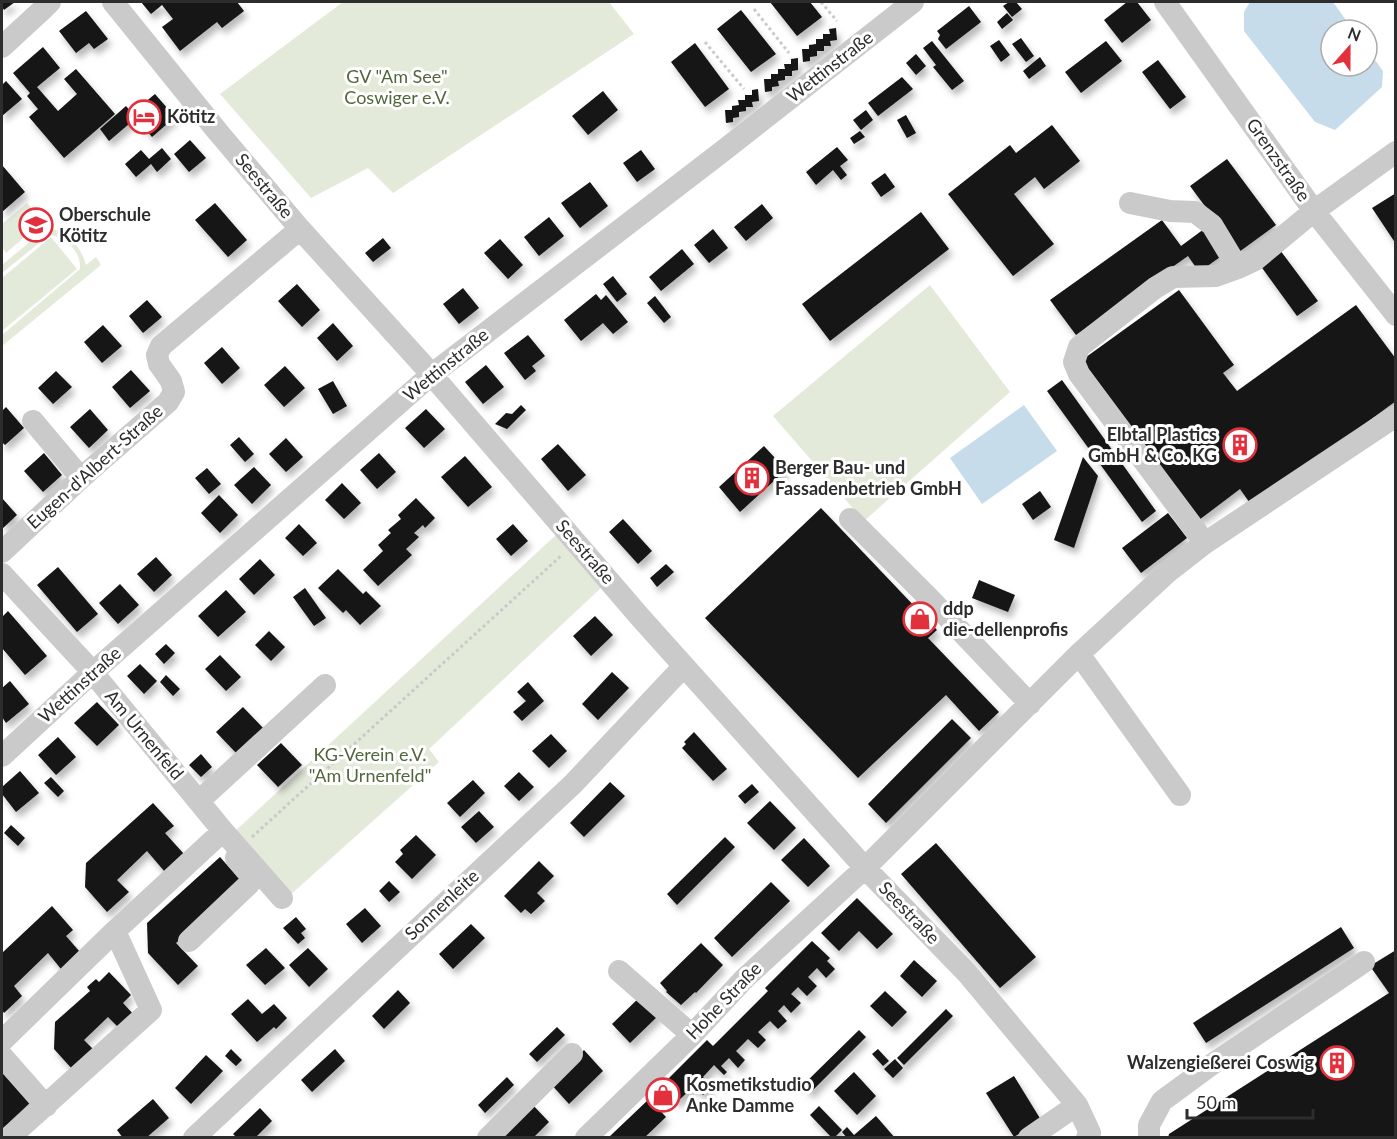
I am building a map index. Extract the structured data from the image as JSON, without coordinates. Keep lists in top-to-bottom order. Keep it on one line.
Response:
{"streets":{"street":["Wettinstraße","Grenzstraße","Seestraße","Eugen-d'Albert-Straße","Am Urnenfeld","Sonnenleite","Hohe Straße"]},"crossings":[["Wettinstraße","Seestraße"],["Wettinstraße","Am Urnenfeld"],["Seestraße","Eugen-d'Albert-Straße"],["Seestraße","Sonnenleite"],["Seestraße","Hohe Straße"]],"parks":["GV \"Am See\" Coswiger e.V.","KG-Verein e.V. \"Am Urnenfeld\""],"places":{"hotel":["Kötitz"],"school or university":["Oberschule Kötitz"],"building":["Elbtal Plastics GmbH & Co. KG","Berger Bau- und Fassadenbetrieb GmbH","Walzengießerei Coswig"],"shop":["ddp die-dellenprofis","Kosmetikstudio Anke Damme"]},"scale_bar":"50 m","north":"top"}
